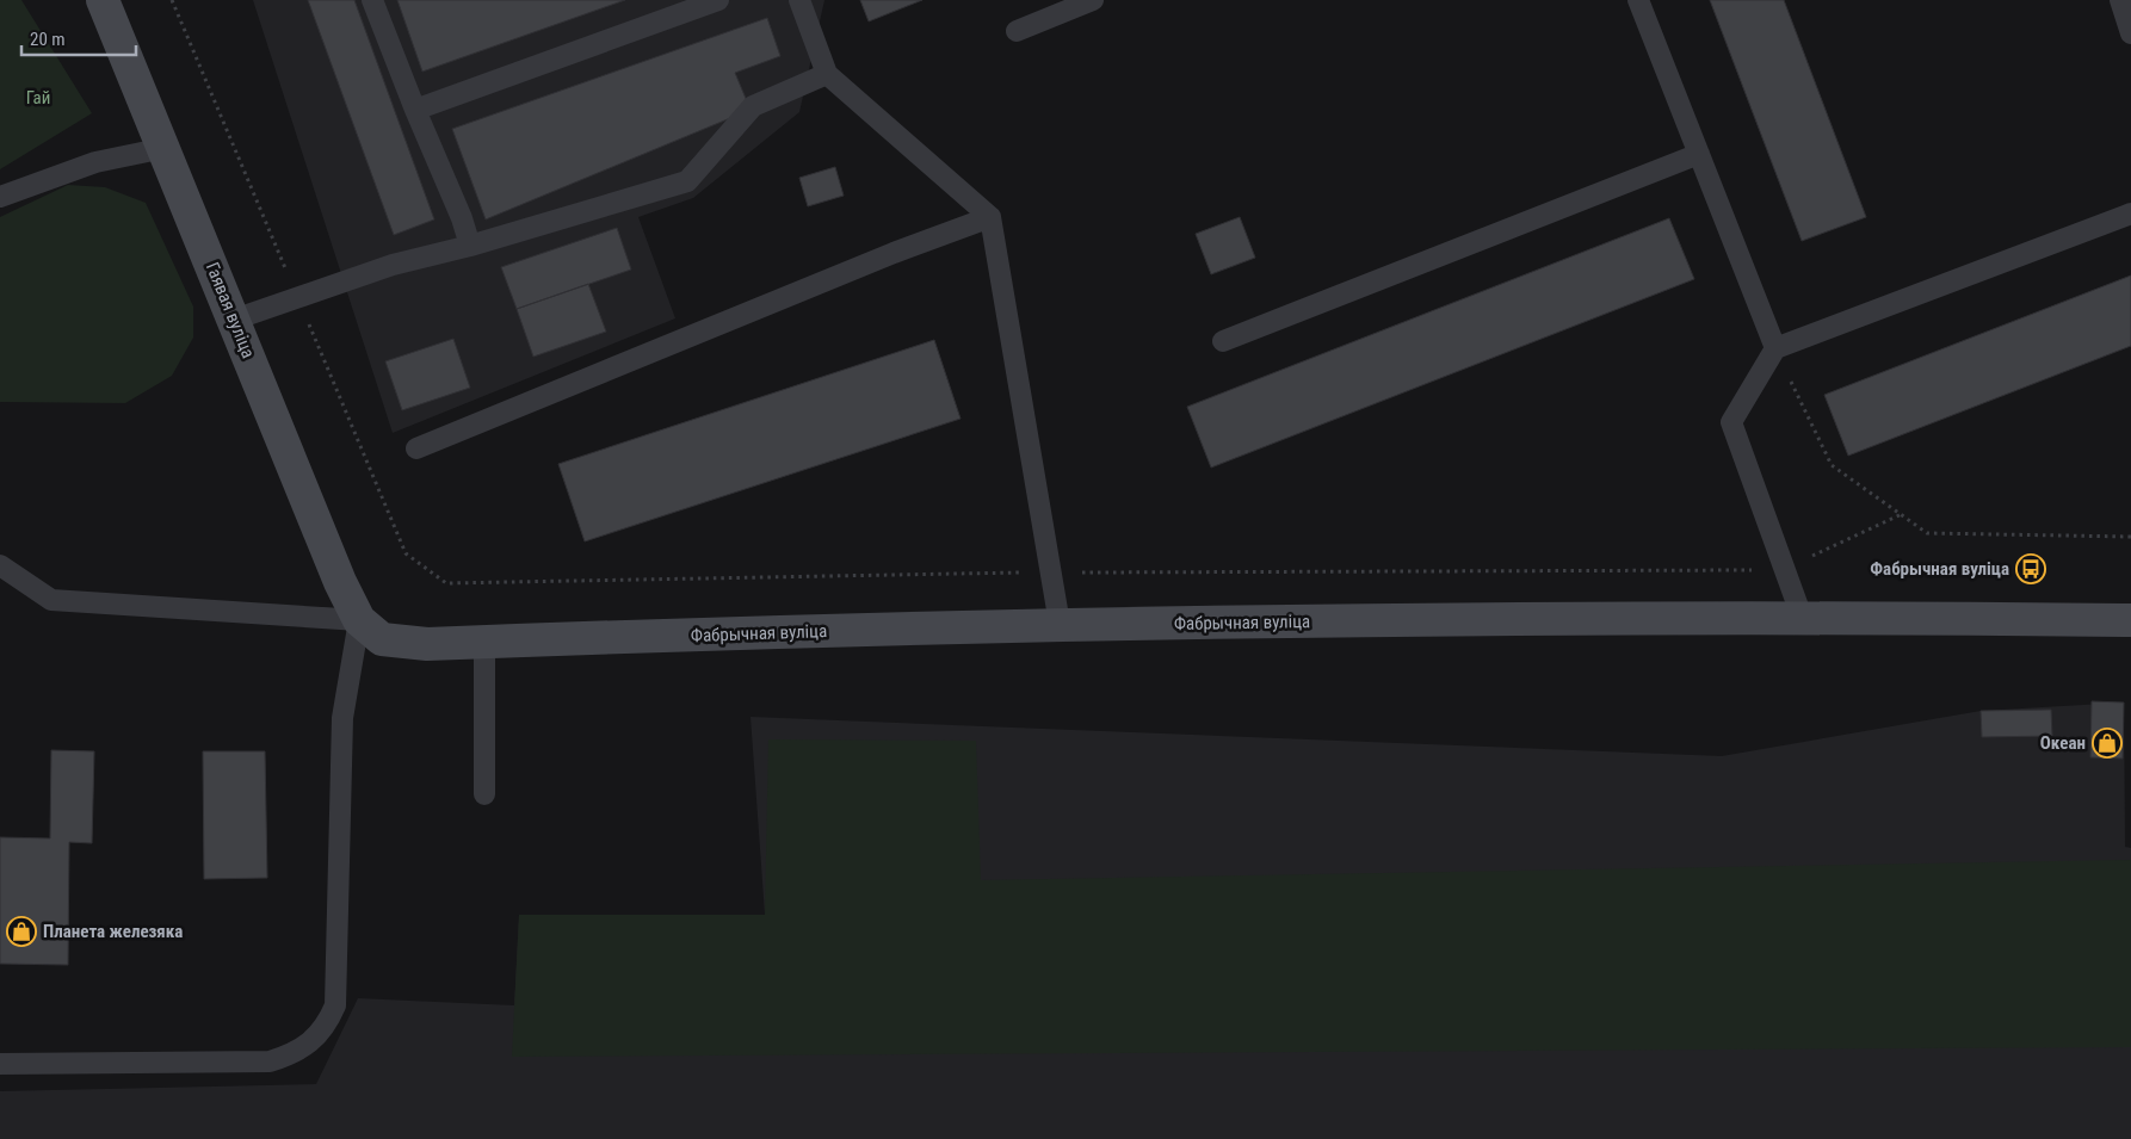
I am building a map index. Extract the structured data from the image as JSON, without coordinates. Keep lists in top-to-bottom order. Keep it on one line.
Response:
{"streets":{"main road":["Гаявая вуліца","Фабрычная вуліца"]},"crossings":[["Гаявая вуліца","Фабрычная вуліца"]],"parks":["Гай"],"places":{"bus stop":["Фабрычная вуліца"],"shop":["Океан","Планета железяка"]},"scale_bar":"20 m"}
